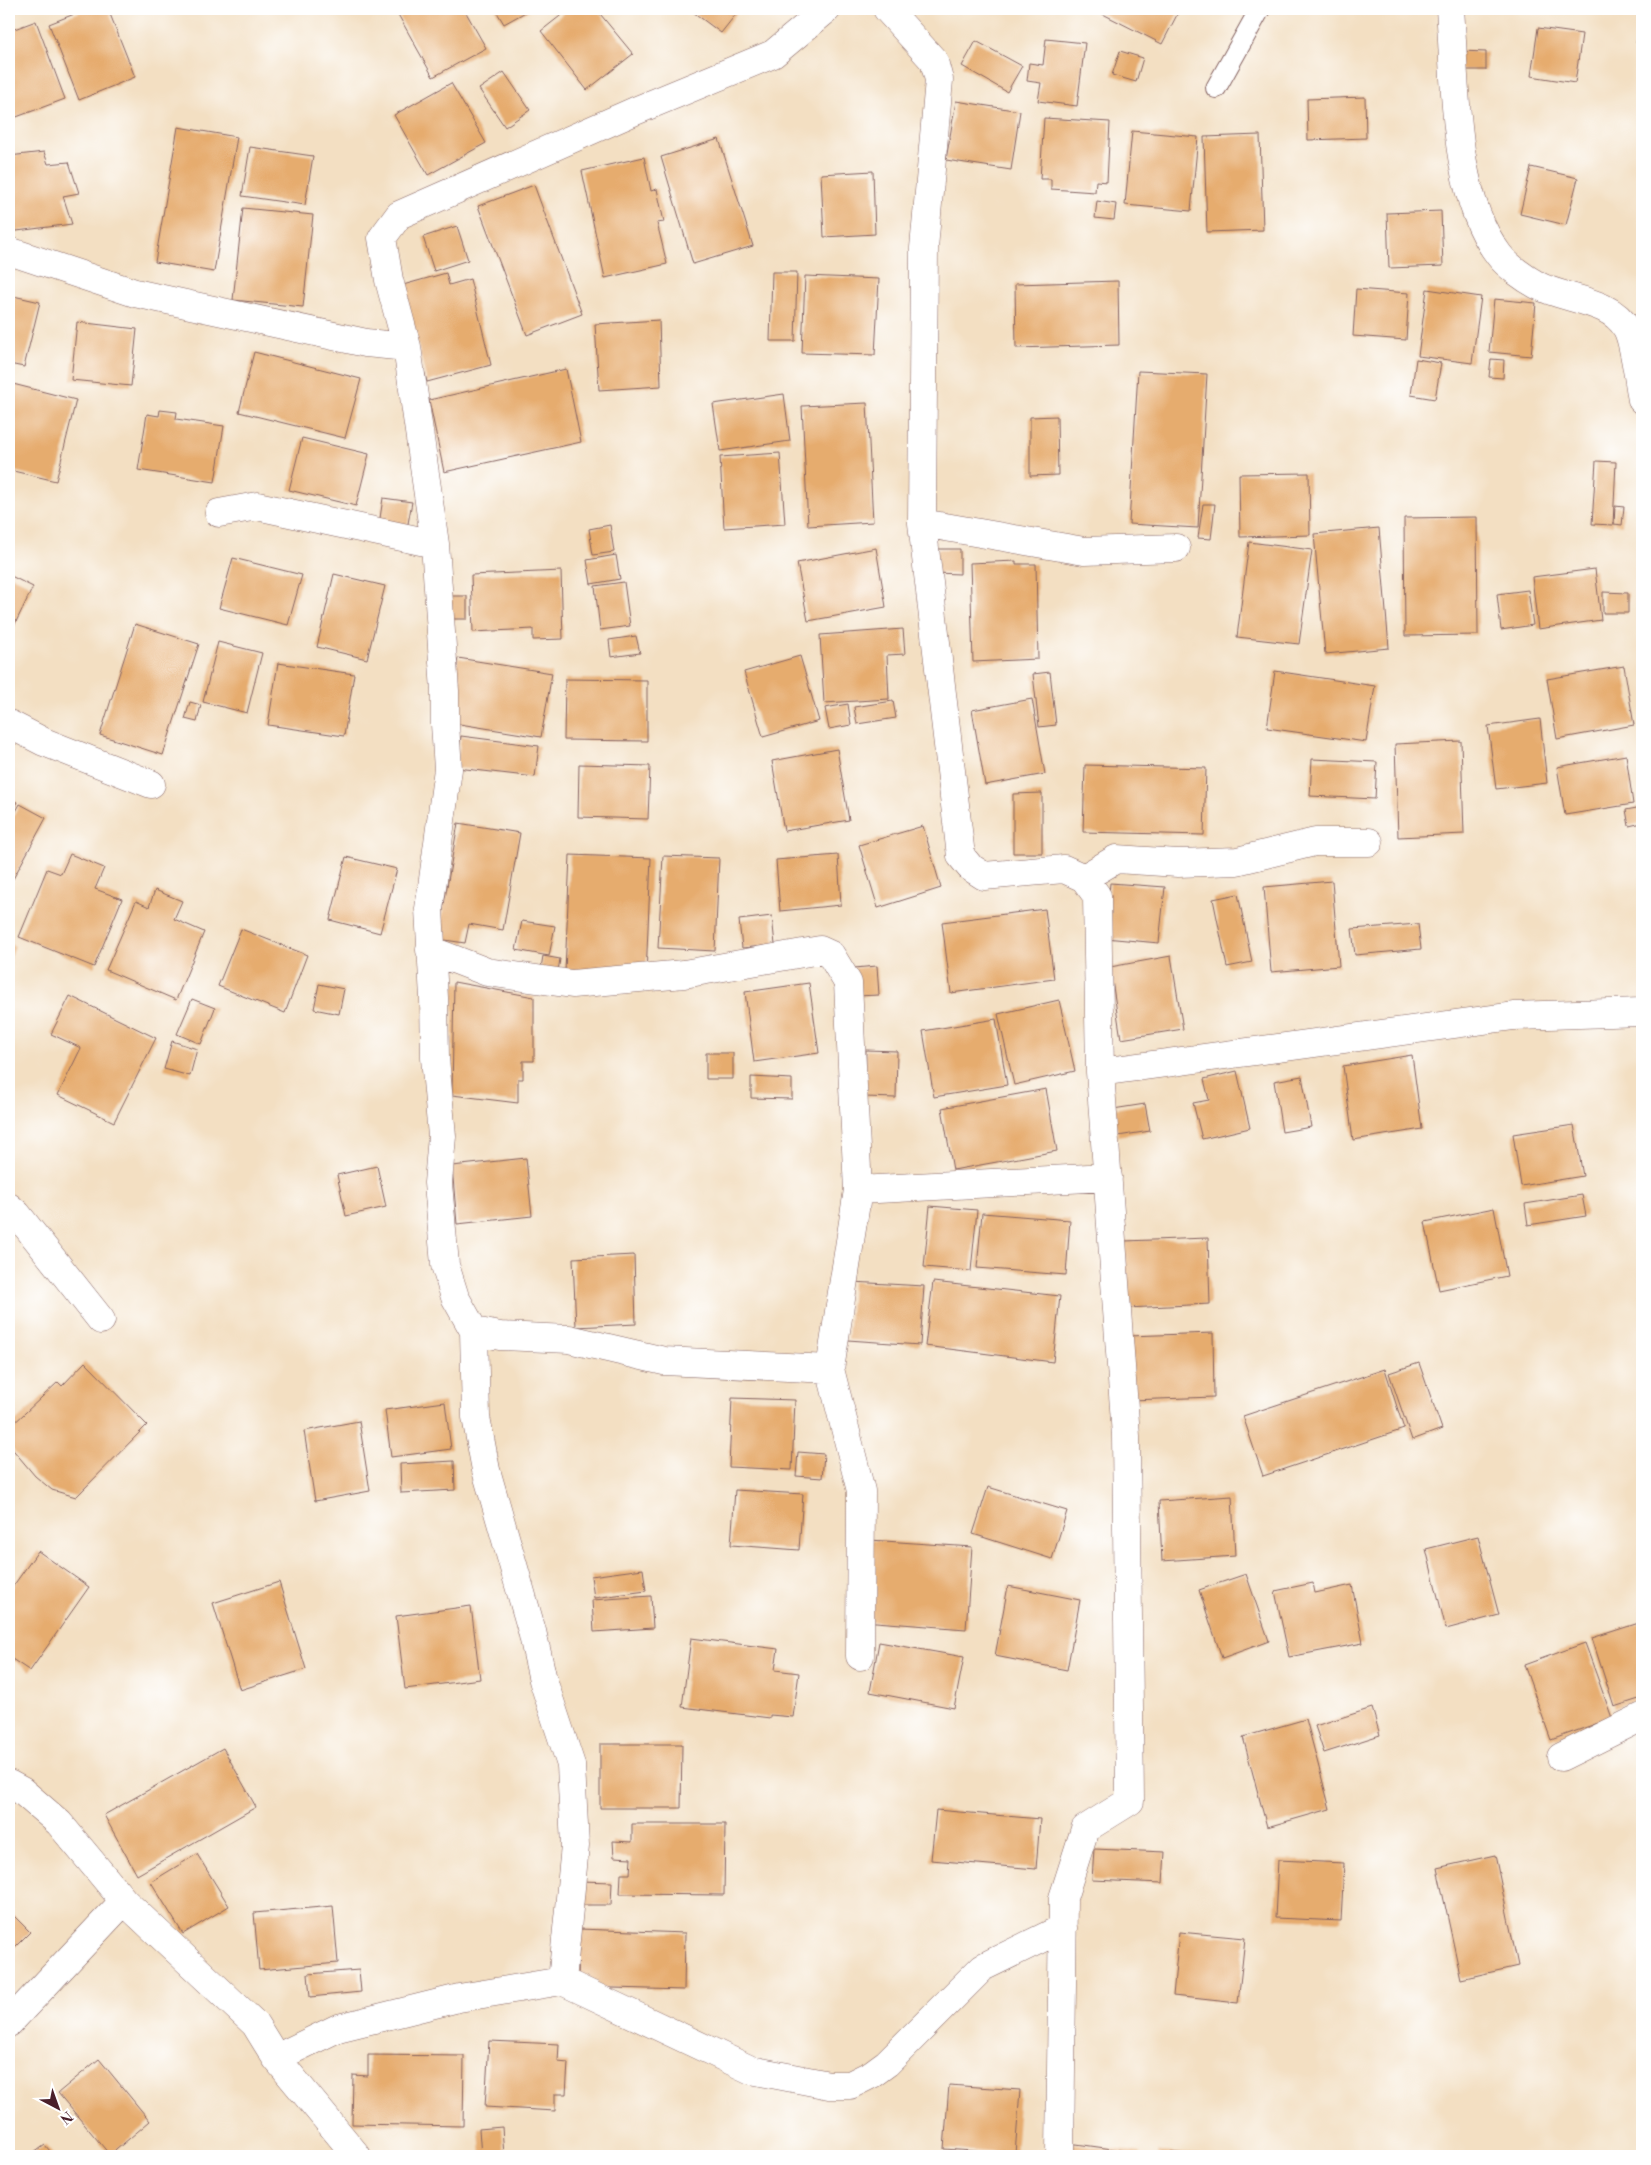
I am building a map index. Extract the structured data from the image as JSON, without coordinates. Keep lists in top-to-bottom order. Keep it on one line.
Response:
{"north":"bottom right"}
